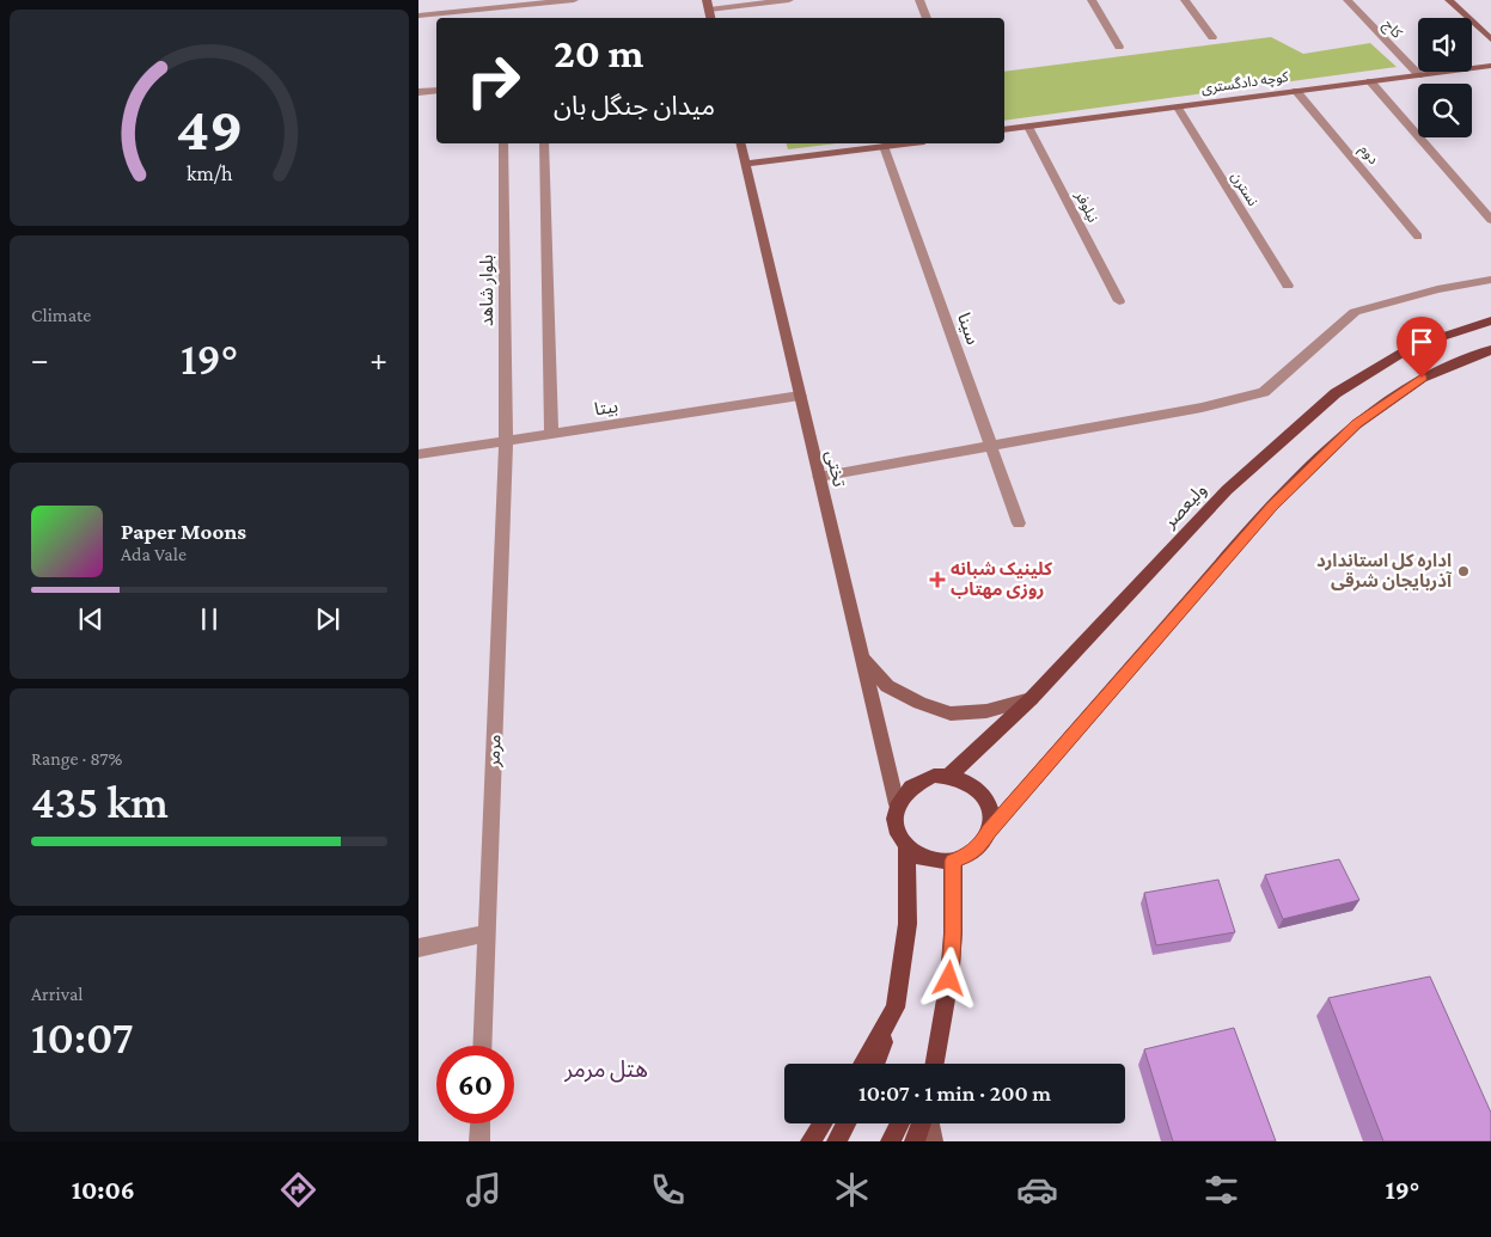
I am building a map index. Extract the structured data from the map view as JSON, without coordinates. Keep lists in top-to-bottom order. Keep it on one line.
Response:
{"streets":{"main road":["کوچه دادگستری","تختى","ولیعصر"],"street":["کاج","دوم","نسترن","نیلوفر","بلوار شاهد","سینا","بیتا","مرمر"]},"crossings":[["کاج","کوچه دادگستری"],["کوچه دادگستری","دوم"],["کوچه دادگستری","نسترن"],["کوچه دادگستری","نیلوفر"],["بلوار شاهد","بیتا"],["بلوار شاهد","مرمر"],["بیتا","تختى"],["بیتا","مرمر"],["تختى","ولیعصر"]],"districts":["هتل مرمر"],"places":{"other":["اداره کل استاندارد آذربایجان شرقی"],"health":["کلینیک شبانه روزی مهتاب"]},"page":{"turn":["20 m","میدان جنگل بان"],"tile":["Climate",["Range · 87%","435 km"],["Arrival","10:07"]],"heat":["−","19°","+"],"song":["Paper Moons","Ada Vale"],"limit":"60","trip":"10:07 · 1 min · 200 m","tabs":["10:06","19°"],"gauge":["49","km/h"]}}
